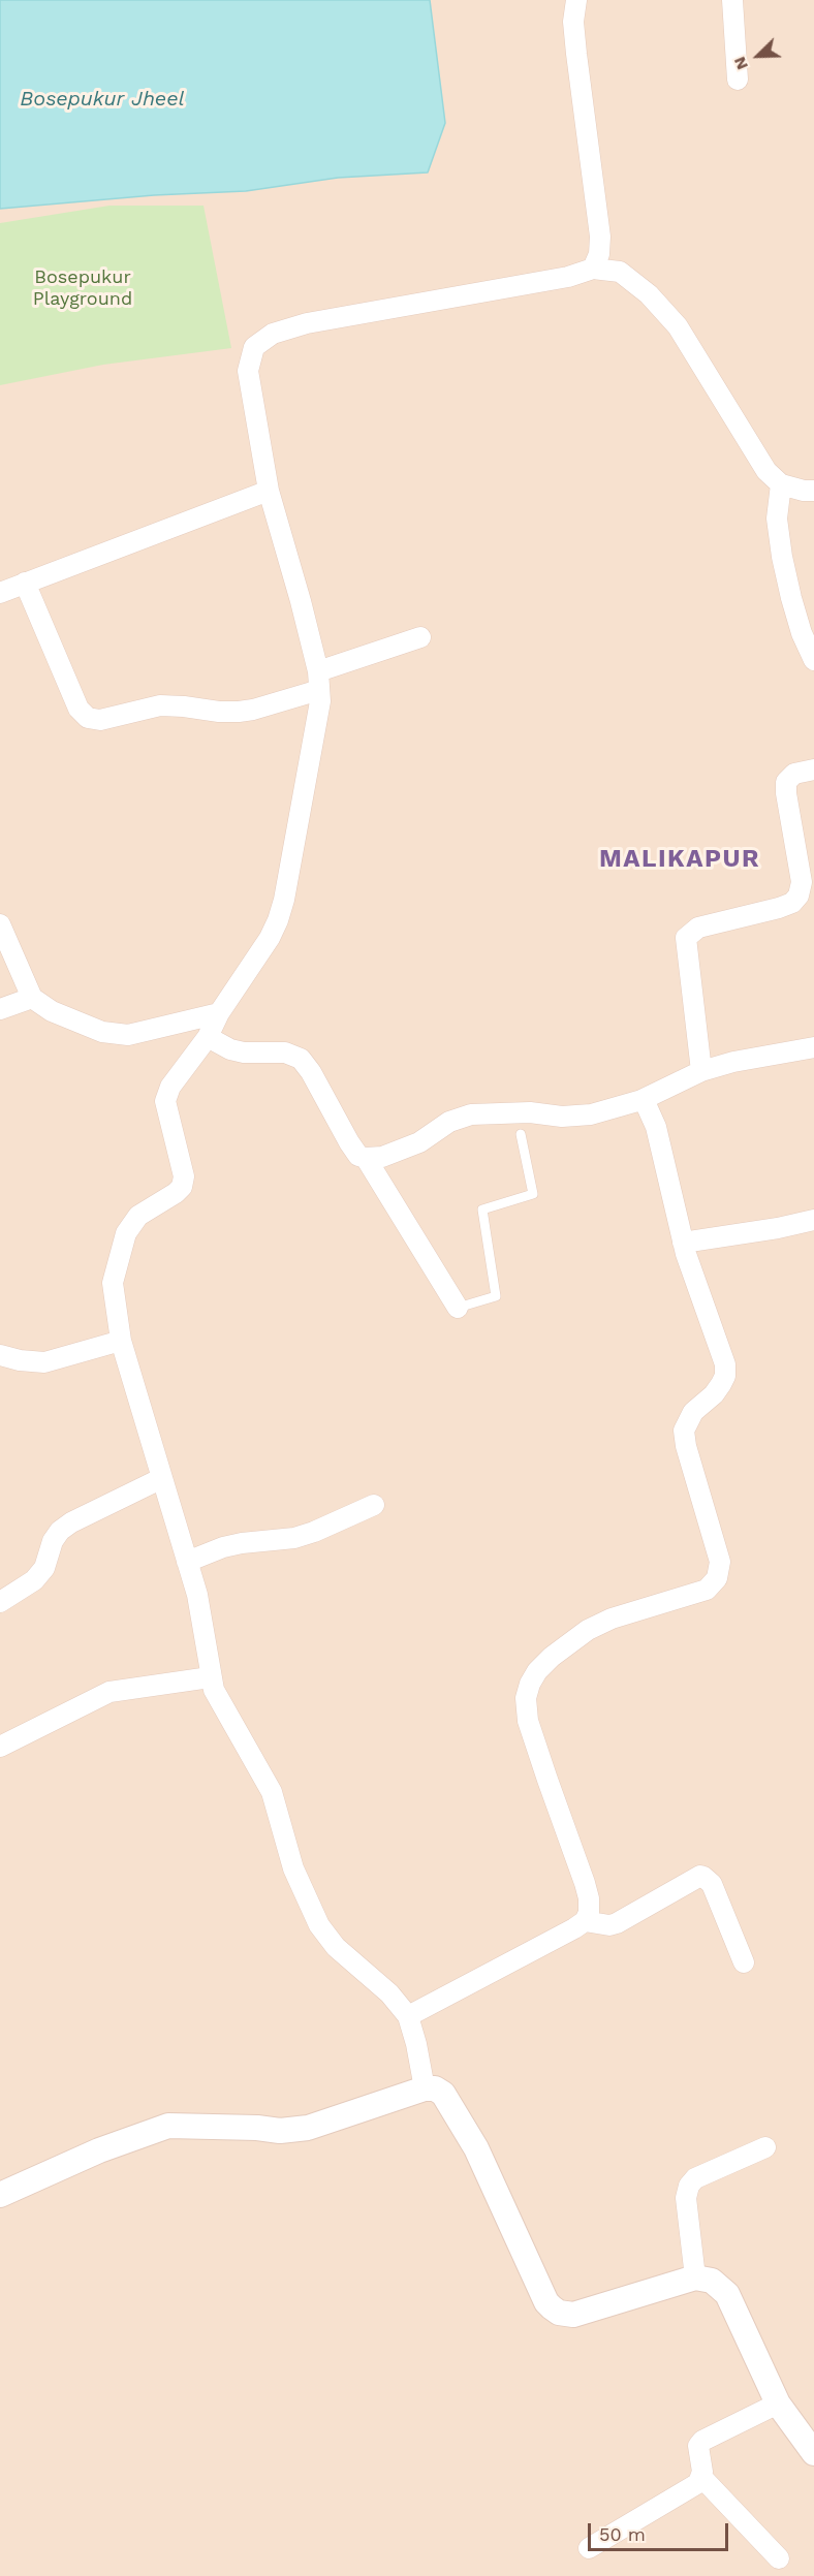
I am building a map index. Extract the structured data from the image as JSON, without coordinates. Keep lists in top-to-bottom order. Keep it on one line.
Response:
{"districts":["MALIKAPUR"],"water":["Bosepukur Jheel"],"parks":["Bosepukur Playground"],"scale_bar":"50 m","north":"bottom left"}
